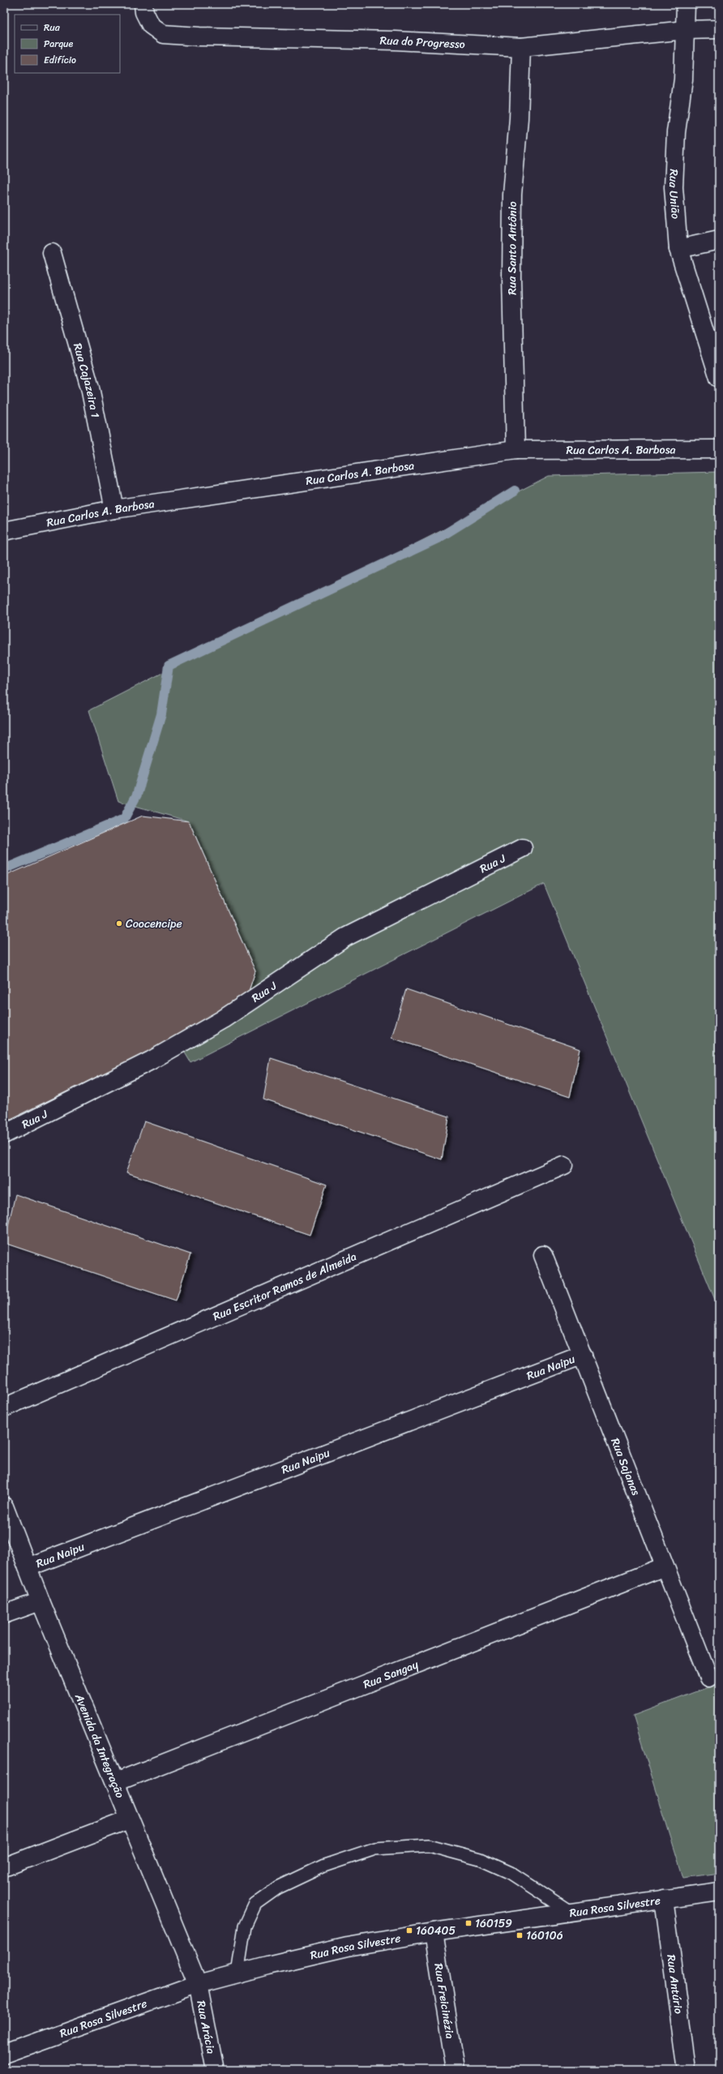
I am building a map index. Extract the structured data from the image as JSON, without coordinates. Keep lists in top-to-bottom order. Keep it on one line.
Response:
{"streets":{"street":["Rua do Progresso","Rua União","Rua Santo Antônio","Rua Cajazeira 1","Rua Carlos A. Barbosa","Rua J","Rua Escritor Ramos de Almeida","Rua Naipu","Rua Sajanas","Rua Sangay","Avenida da Integração","Rua Rosa Silvestre","Rua Antúrio","Rua Freicinézia","Rua Arácia"]},"crossings":[["Rua do Progresso","Rua União"],["Rua do Progresso","Rua Santo Antônio"],["Rua Santo Antônio","Rua Carlos A. Barbosa"],["Rua Cajazeira 1","Rua Carlos A. Barbosa"],["Rua Naipu","Rua Sajanas"],["Rua Naipu","Avenida da Integração"],["Rua Sajanas","Rua Sangay"],["Rua Sangay","Avenida da Integração"],["Avenida da Integração","Rua Rosa Silvestre"],["Avenida da Integração","Rua Arácia"],["Rua Rosa Silvestre","Rua Antúrio"],["Rua Rosa Silvestre","Rua Freicinézia"],["Rua Rosa Silvestre","Rua Arácia"]],"places":{"other":["Coocencipe"],"transit":["160159","160405","160106"]},"legend":["Rua","Parque","Edifício"]}
